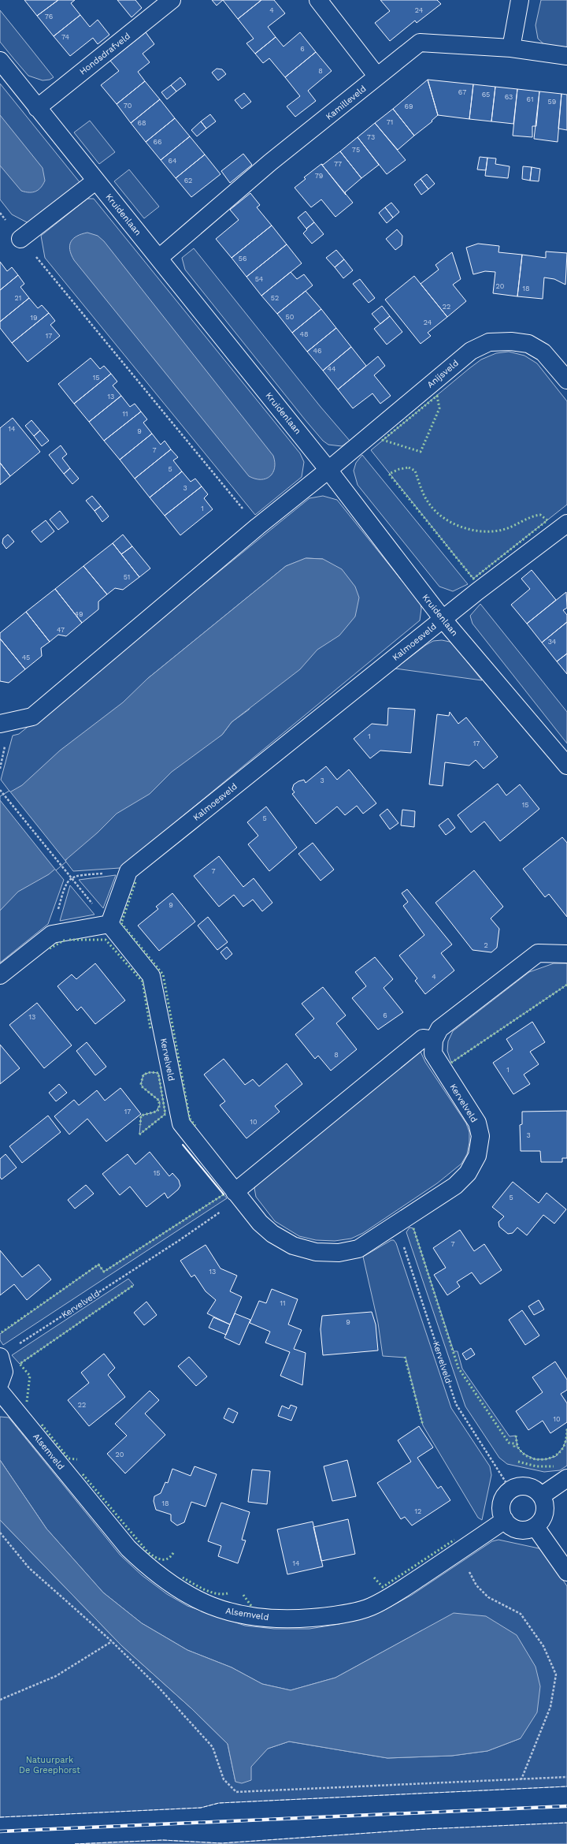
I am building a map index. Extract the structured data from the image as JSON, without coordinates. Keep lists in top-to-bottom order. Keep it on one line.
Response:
{"streets":{"street":["Hondsdrafveld","Kamilleveld","Kruidenlaan","Anijsveld","Kalmoesveld","Kervelveld","Alsemveld"]},"crossings":[["Hondsdrafveld","Kruidenlaan"],["Kamilleveld","Kruidenlaan"],["Kruidenlaan","Anijsveld"],["Kruidenlaan","Kalmoesveld"],["Kervelveld","Alsemveld"]],"parks":["Natuurpark De Greephorst"],"house_numbers":["4","24","76","74","6","8","67","65","63","61","59","70","69","71","68","73","66","75","64","77","79","62","56","54","20","18","21","52","22","50","19","24","48","17","46","44","15","13","11","14","9","7","5","3","1","51","49","47","34","45","1","17","3","15","5","7","9","2","4","6","13","8","1","17","10","3","15","5","7","13","11","9","22","10","20","18","12","14"]}
